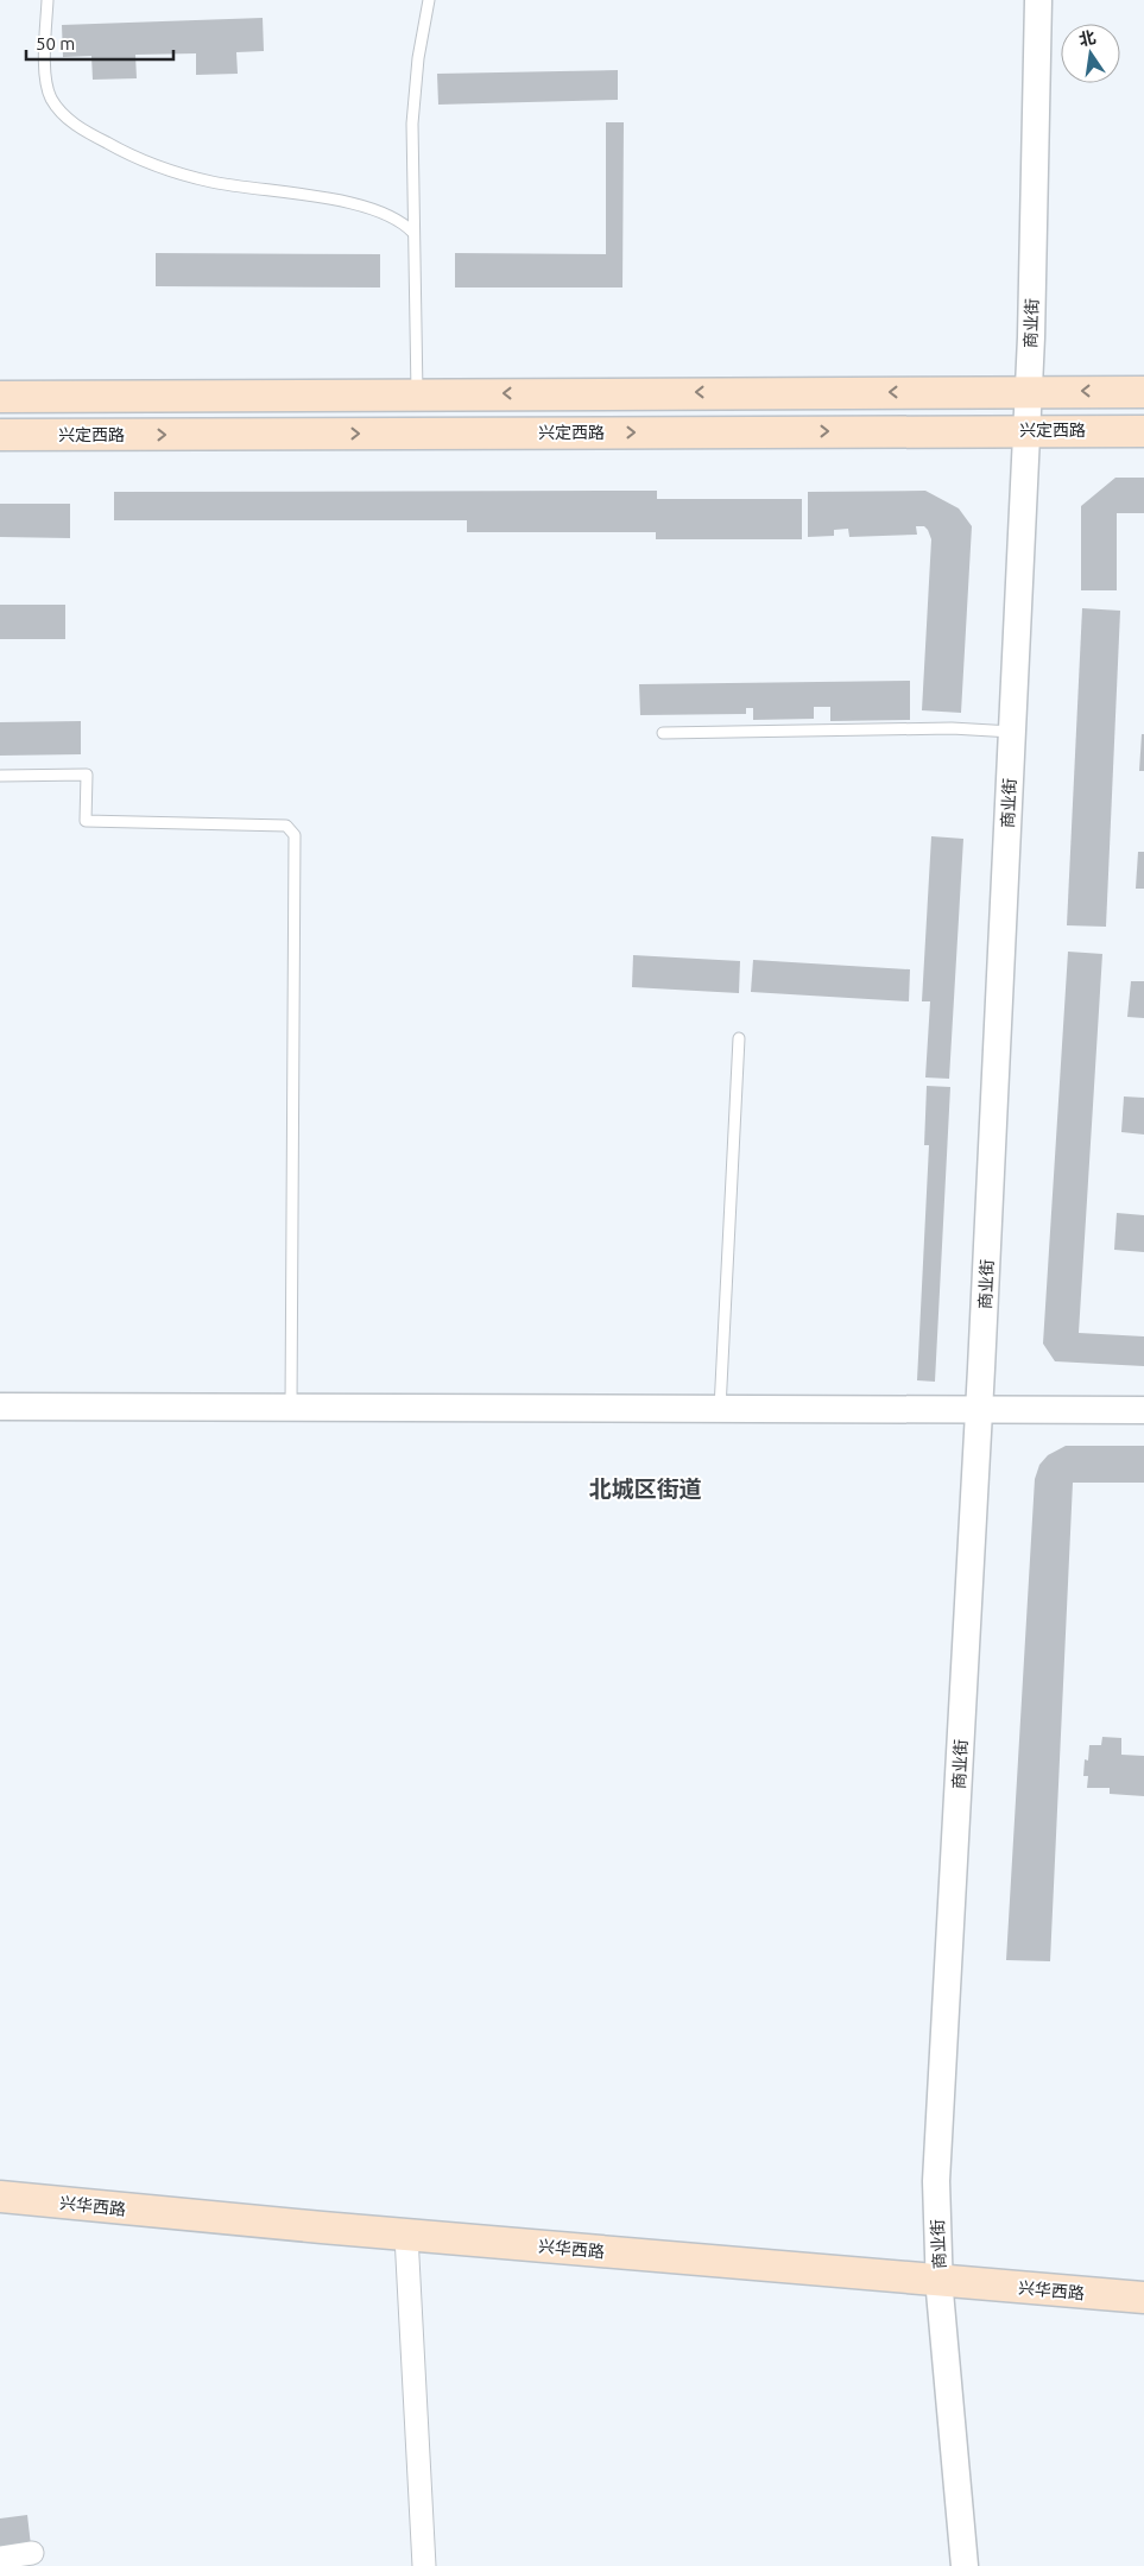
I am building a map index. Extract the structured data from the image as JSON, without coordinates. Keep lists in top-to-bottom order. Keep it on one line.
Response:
{"streets":{"main road":["兴定西路","兴华西路"],"street":["商业街"]},"crossings":[["商业街","兴定西路"],["商业街","兴华西路"]],"districts":["北城区街道"],"scale_bar":"50 m","north":"top"}
